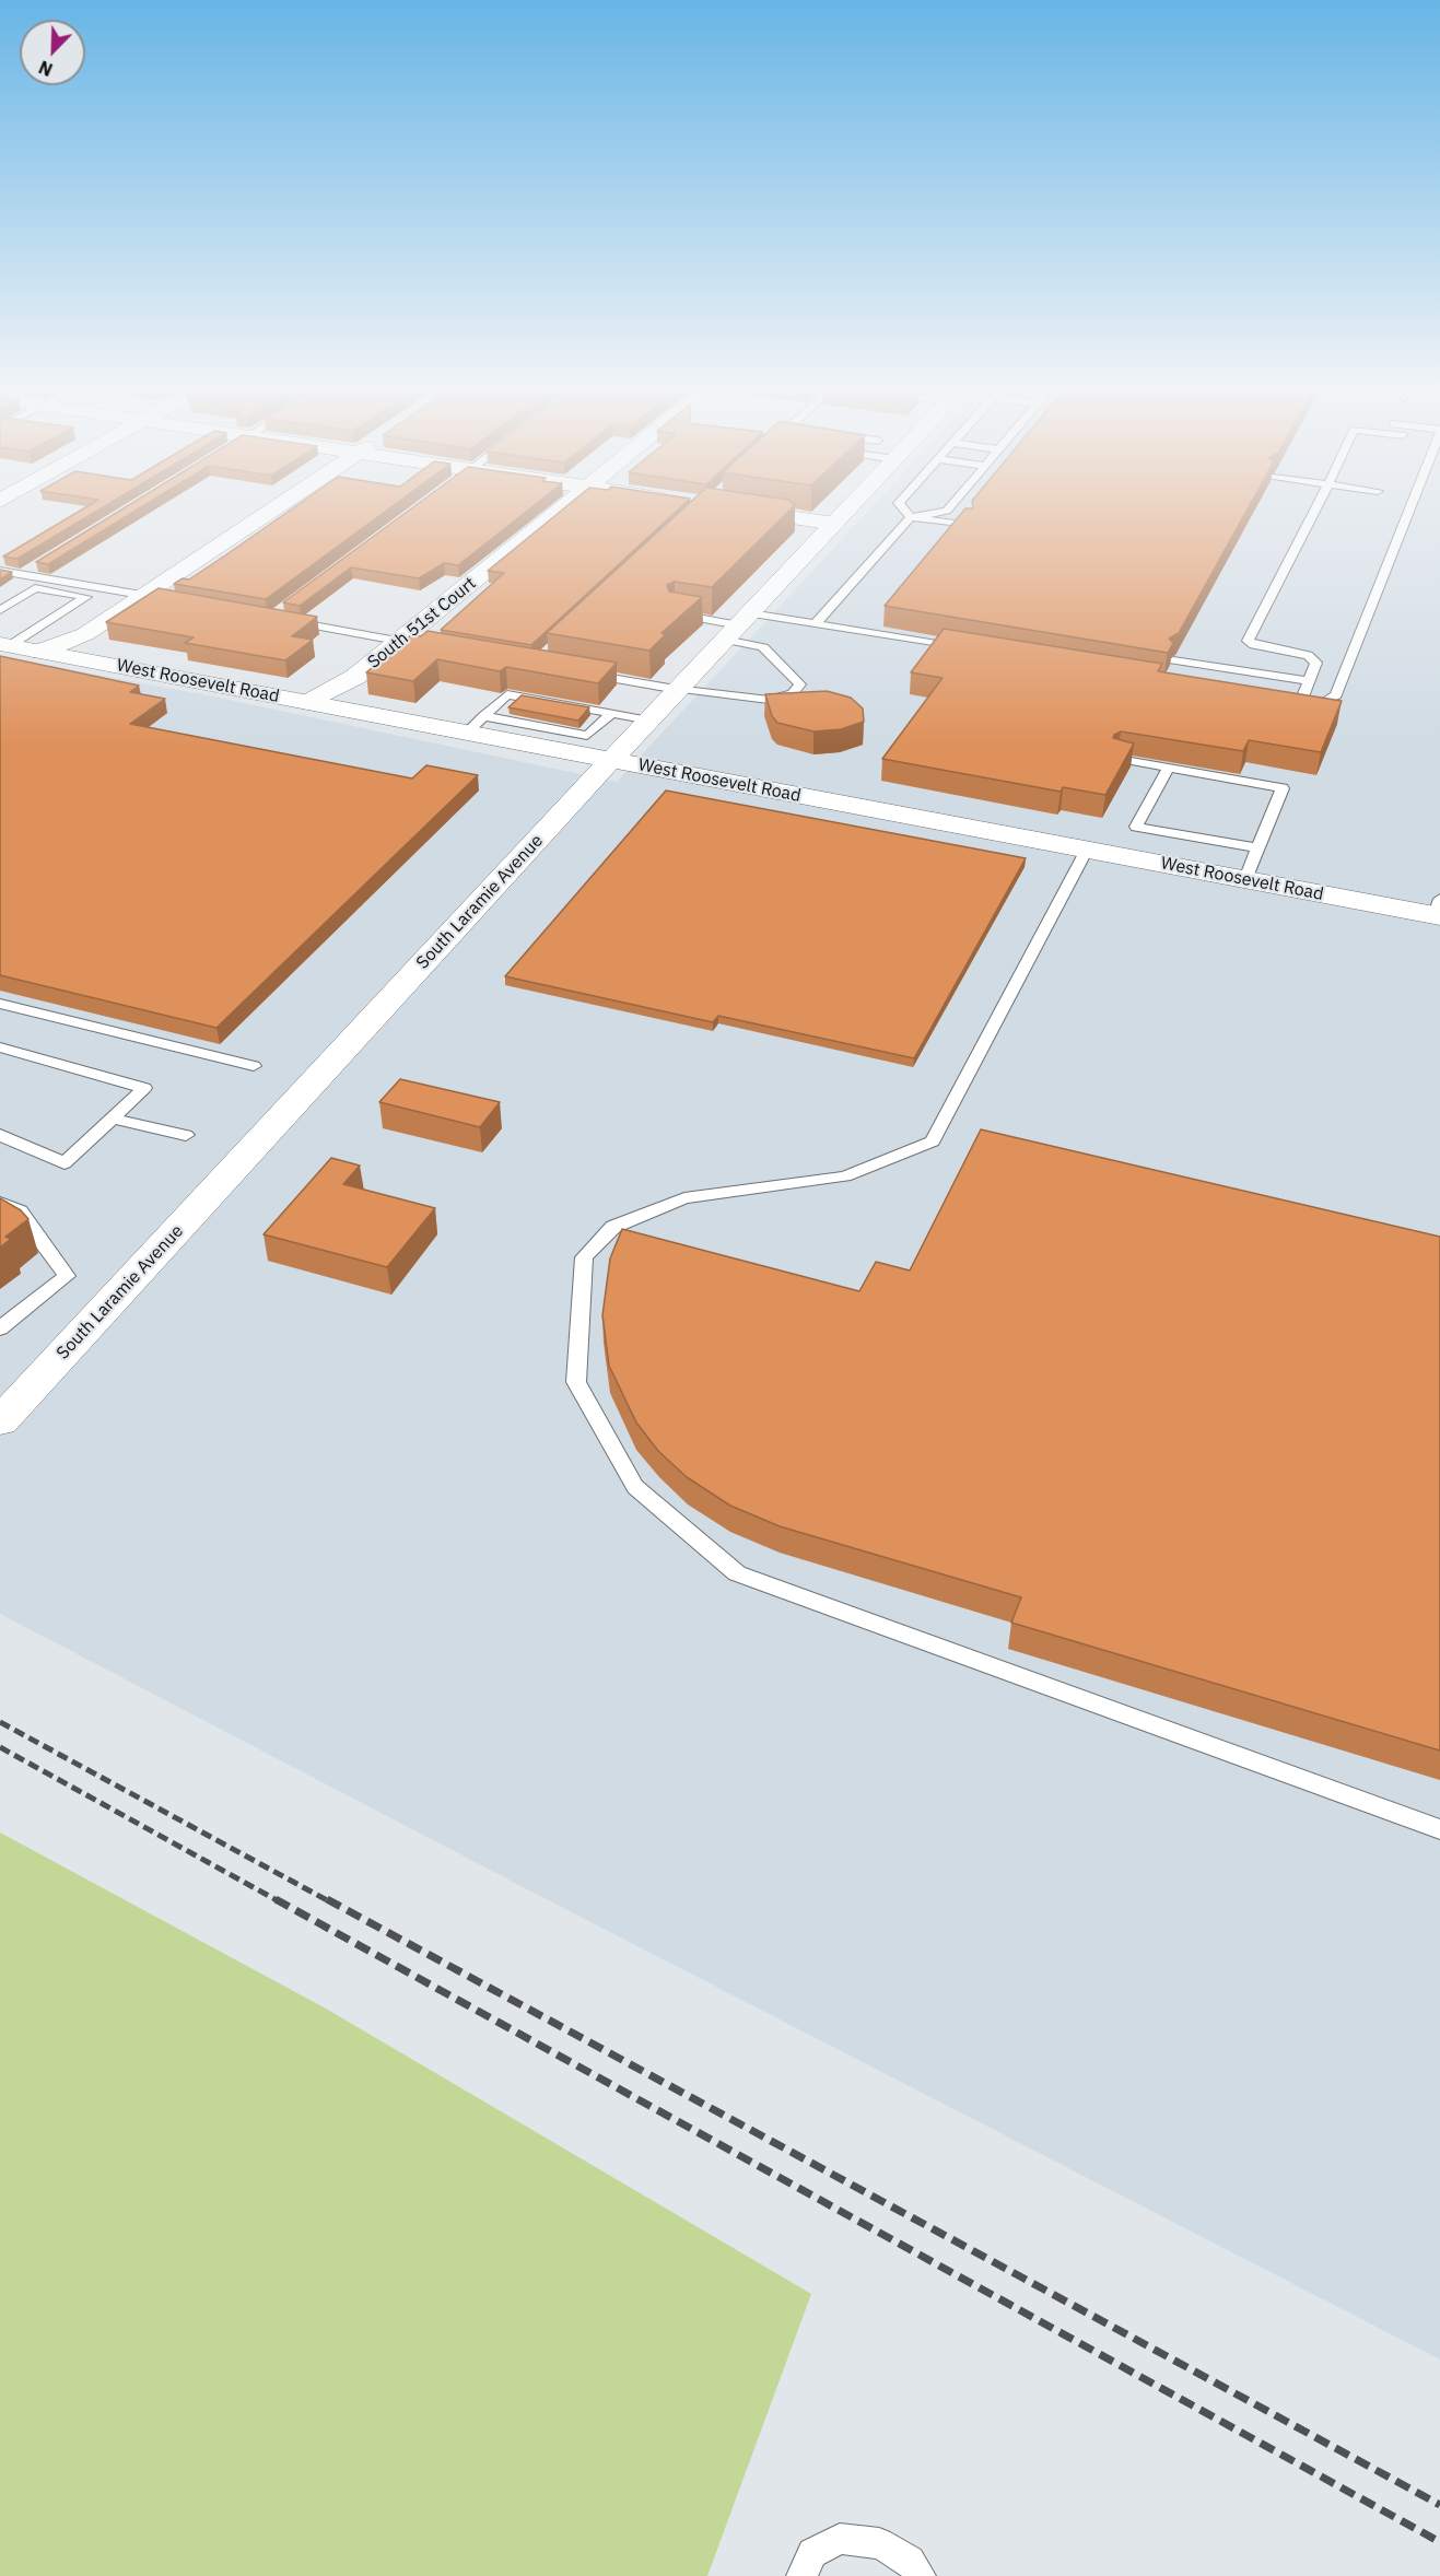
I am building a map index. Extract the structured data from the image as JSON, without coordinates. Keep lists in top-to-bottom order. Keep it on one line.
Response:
{"streets":{"main road":["South 51st Court","West Roosevelt Road","South Laramie Avenue"]},"crossings":[["South 51st Court","West Roosevelt Road"],["West Roosevelt Road","South Laramie Avenue"]],"north":"bottom left"}
